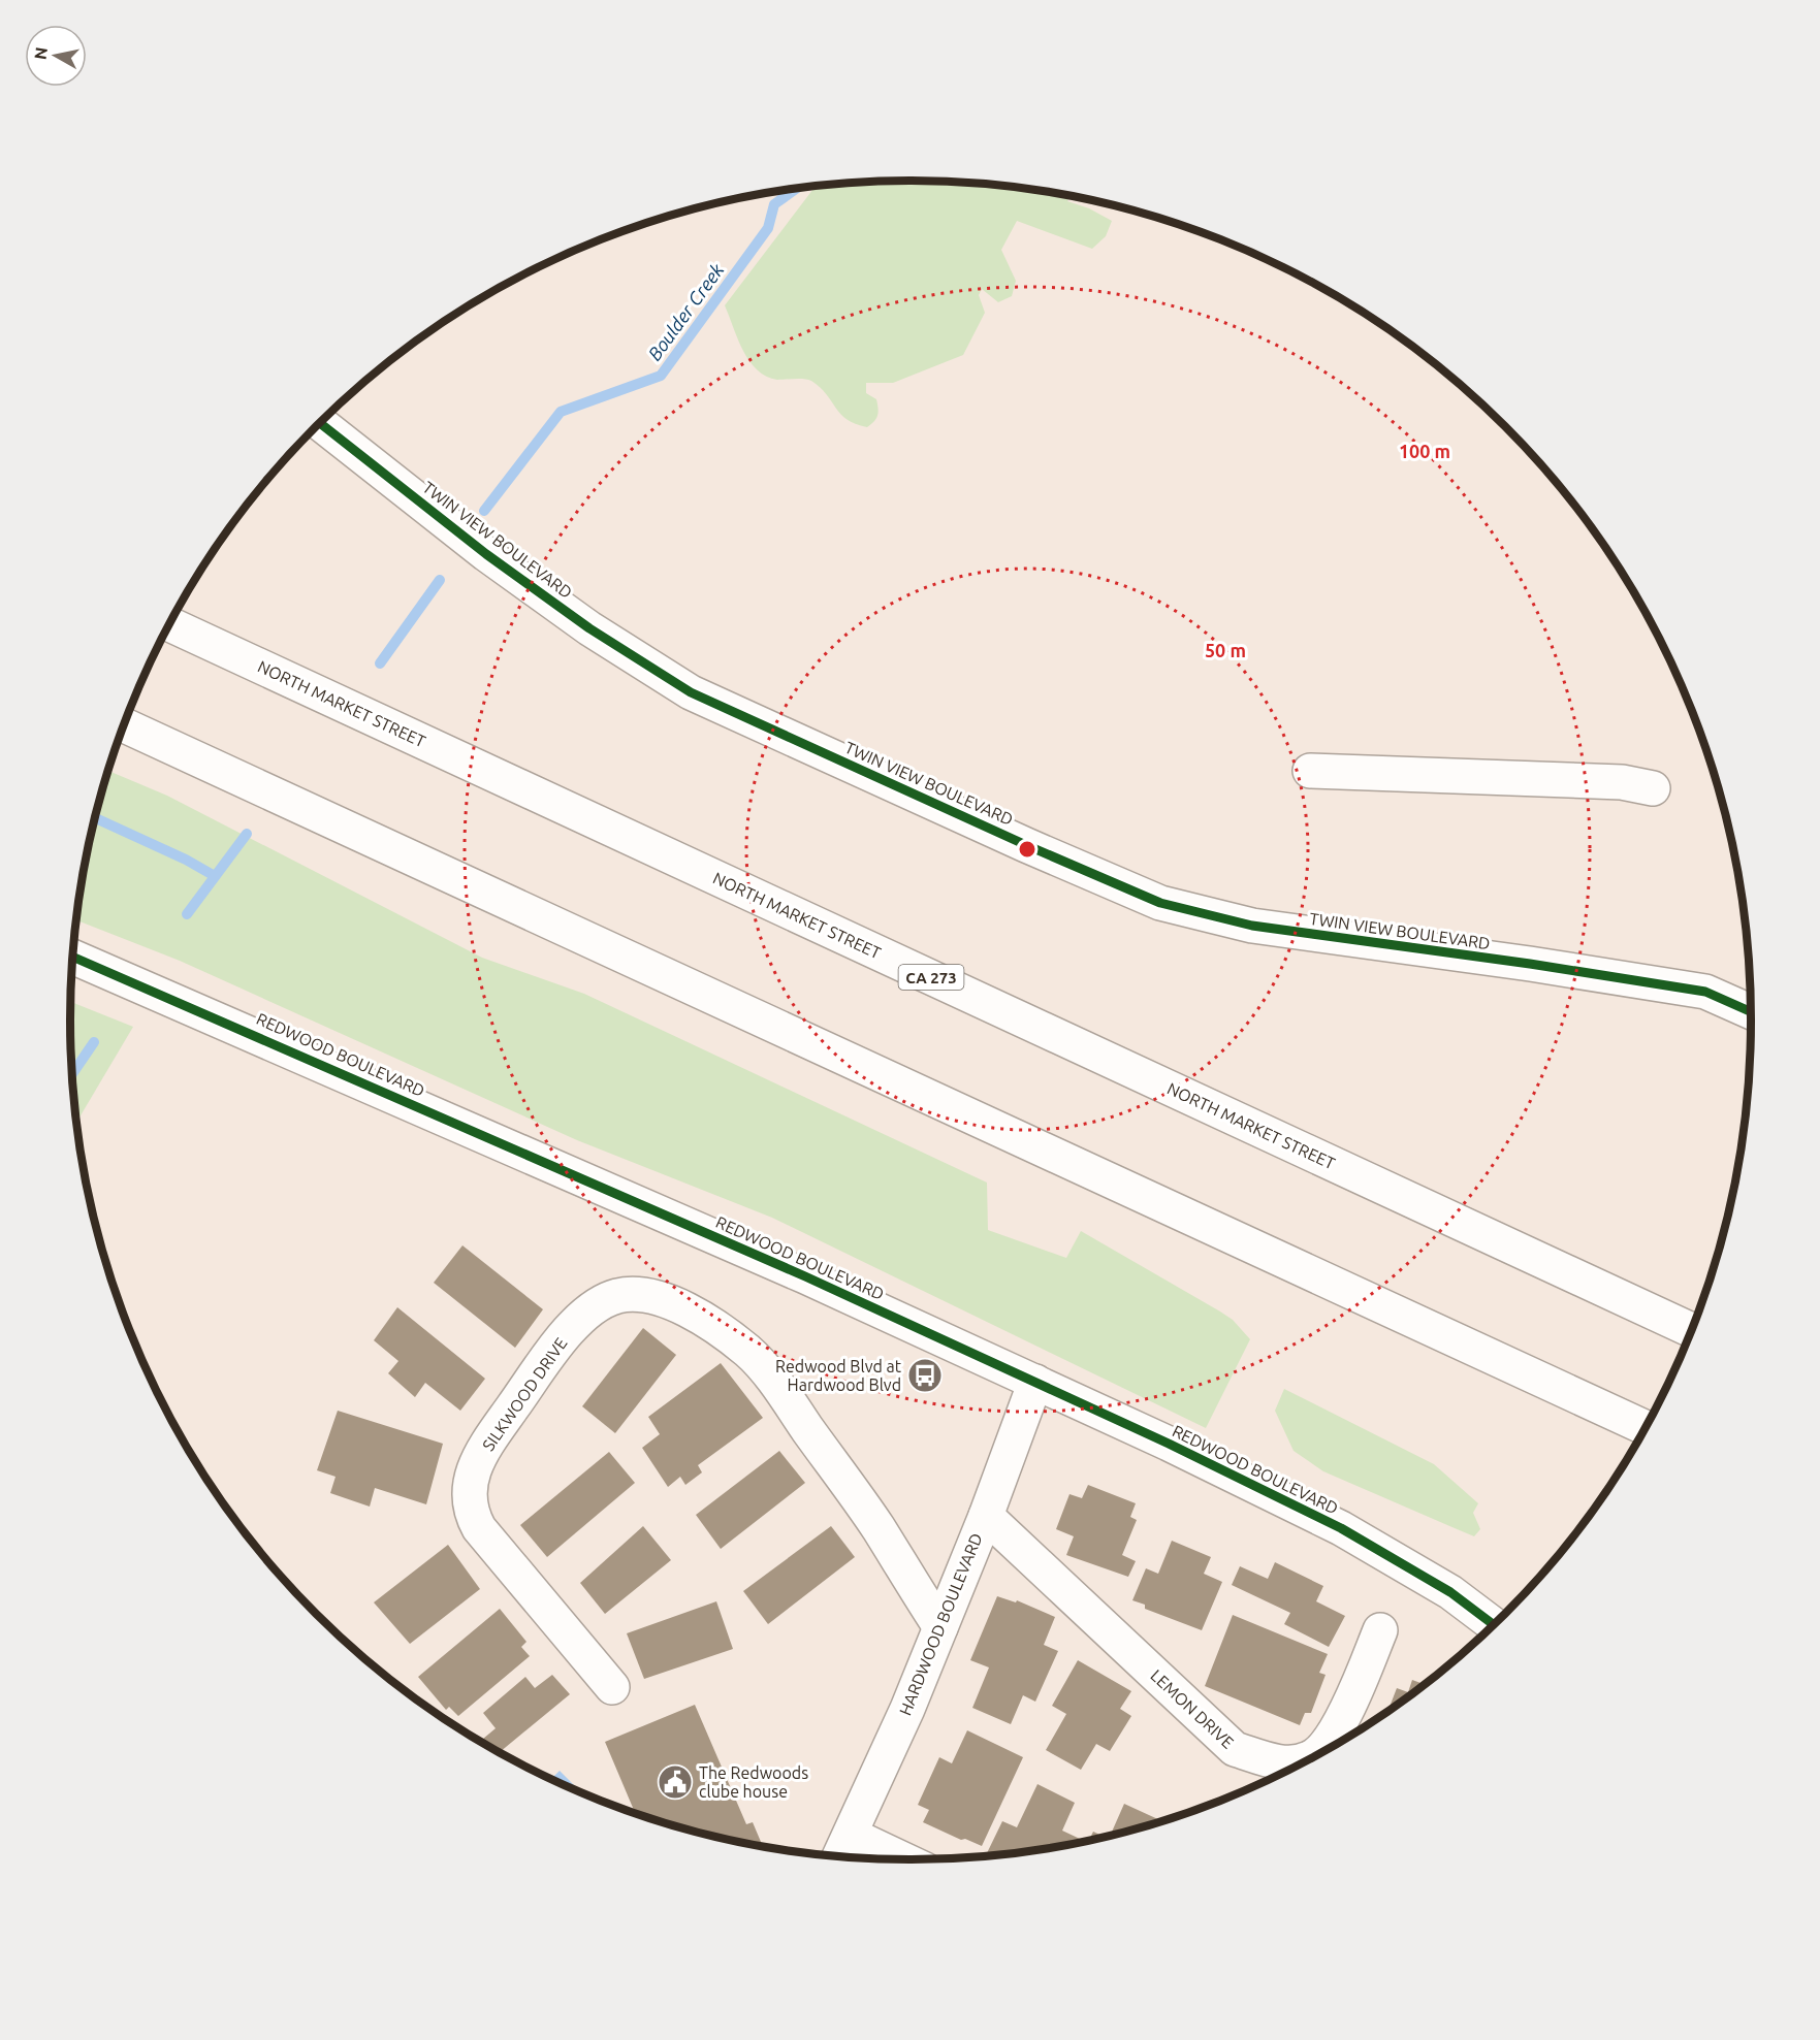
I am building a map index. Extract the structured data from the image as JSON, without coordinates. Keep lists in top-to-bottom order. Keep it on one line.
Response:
{"streets":{"street":["TWIN VIEW BOULEVARD","NORTH MARKET STREET","CA 273","REDWOOD BOULEVARD","SILKWOOD DRIVE","HARDWOOD BOULEVARD","LEMON DRIVE"]},"crossings":[["REDWOOD BOULEVARD","HARDWOOD BOULEVARD"],["SILKWOOD DRIVE","HARDWOOD BOULEVARD"],["HARDWOOD BOULEVARD","LEMON DRIVE"]],"water":["Boulder Creek"],"places":{"bus stop":["Redwood Blvd at Hardwood Blvd"],"public building":["The Redwoods clube house"]},"north":"left","rings":["100 m","50 m"]}
